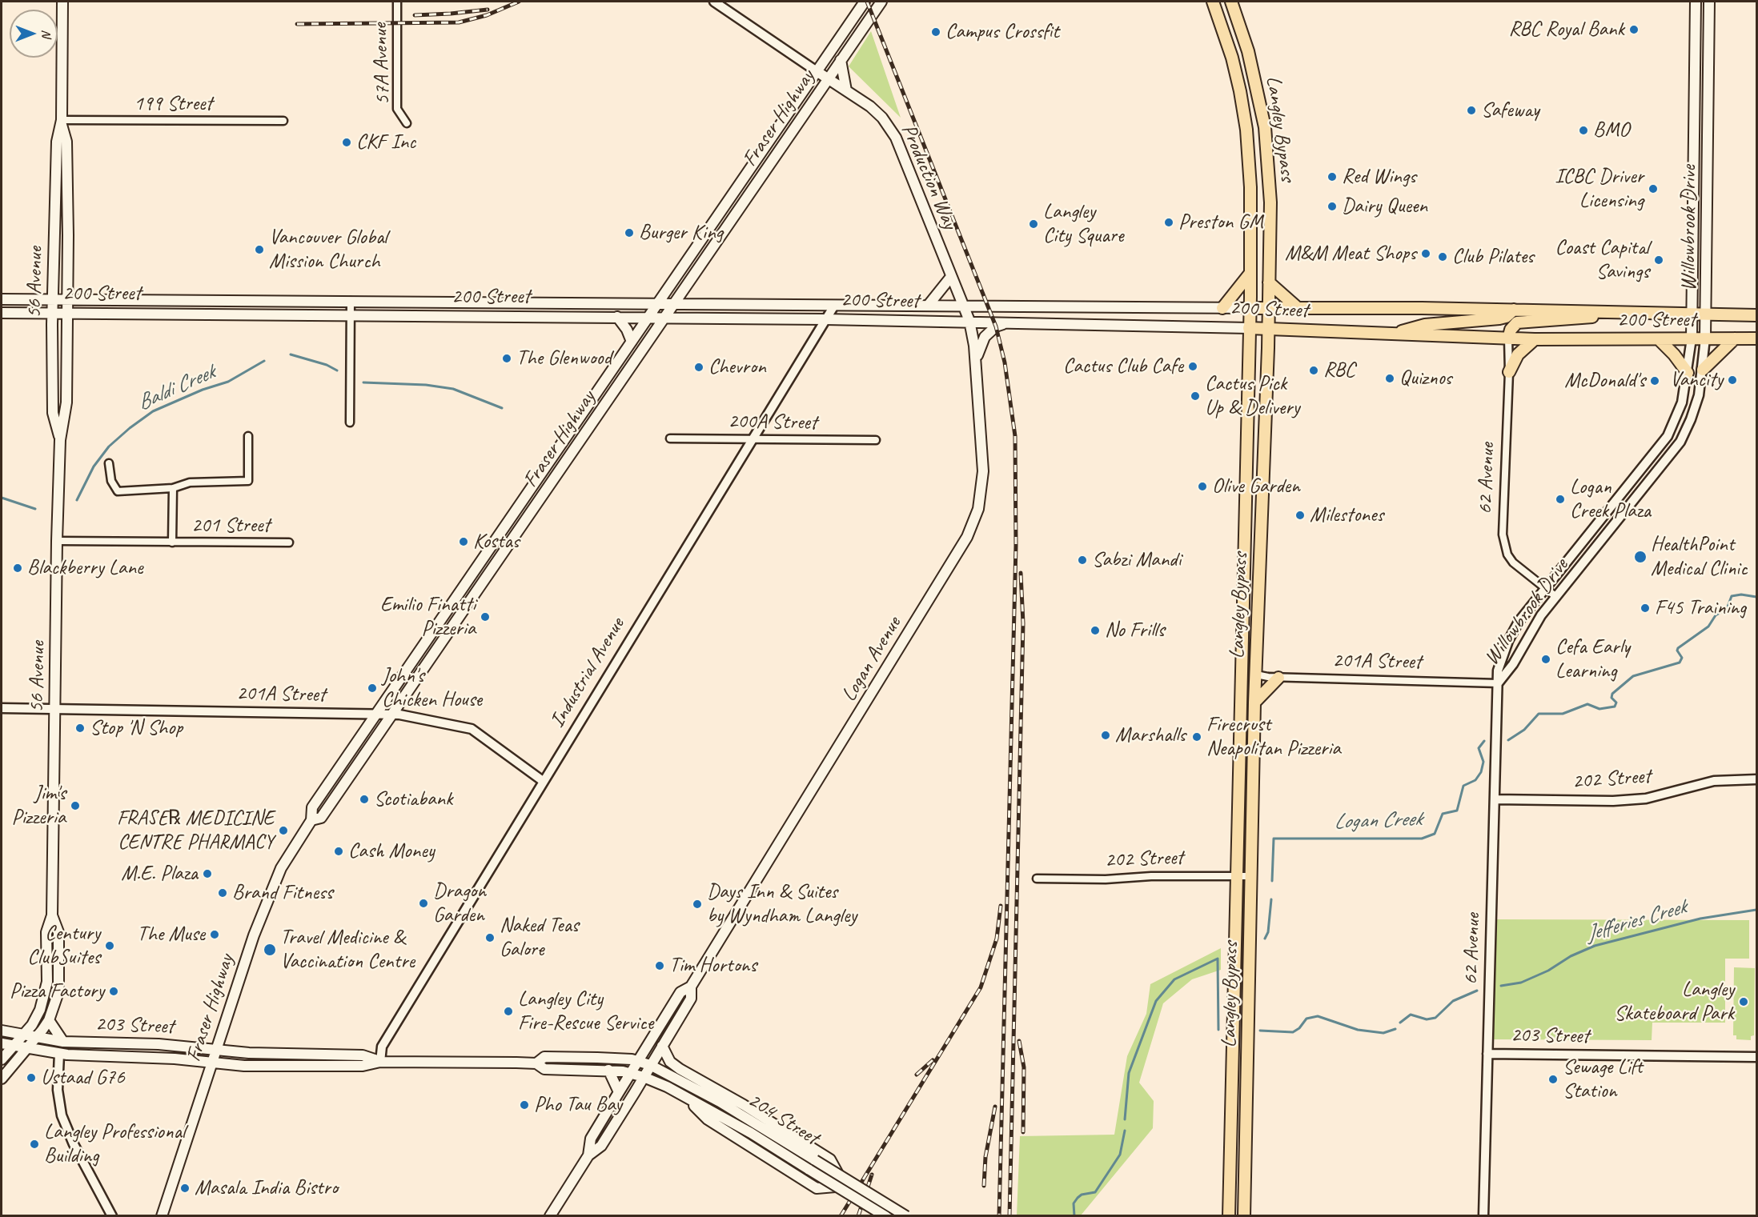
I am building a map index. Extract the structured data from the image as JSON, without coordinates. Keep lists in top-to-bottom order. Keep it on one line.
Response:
{"streets":{"main road":["Fraser Highway","Langley Bypass","Production Way","Willowbrook Drive","56 Avenue","200 Street","Logan Avenue","203 Street","204 Street"],"street":["57A Avenue","199 Street","200A Street","62 Avenue","201 Street","201A Street","Industrial Avenue","202 Street"]},"crossings":[["199 Street","56 Avenue"],["Fraser Highway","Production Way"],["Fraser Highway","200 Street"],["Fraser Highway","201A Street"],["Fraser Highway","203 Street"],["Langley Bypass","200 Street"],["Langley Bypass","201A Street"],["Langley Bypass","202 Street"],["Production Way","200 Street"],["Production Way","Logan Avenue"],["Willowbrook Drive","200 Street"],["Willowbrook Drive","62 Avenue"],["Willowbrook Drive","201A Street"],["56 Avenue","200 Street"],["56 Avenue","201 Street"],["56 Avenue","201A Street"],["56 Avenue","203 Street"],["200 Street","62 Avenue"],["200 Street","Logan Avenue"],["200 Street","Industrial Avenue"],["200A Street","Industrial Avenue"],["62 Avenue","201A Street"],["62 Avenue","202 Street"],["62 Avenue","203 Street"],["Logan Avenue","203 Street"],["Logan Avenue","204 Street"],["201A Street","Industrial Avenue"],["Industrial Avenue","203 Street"],["203 Street","204 Street"]],"water":["Baldi Creek","Logan Creek","Jefferies Creek"],"places":["RBC Royal Bank","Campus Crossfit","Safeway","BMO","CKF Inc","Red Wings","ICBC Driver Licensing","Dairy Queen","Preston GM","Langley City Square","Burger King","Vancouver Global Mission Church","M&M Meat Shops","Club Pilates","Coast Capital Savings","The Glenwood","Cactus Club Cafe","Chevron","RBC","Quiznos","Vancity","McDonald's","Cactus Pick Up & Delivery","Olive Garden","Logan Creek Plaza","Milestones","Kostas","HealthPoint Medical Clinic","Sabzi Mandi","Blackberry Lane","F45 Training","Emilio Finatti Pizzeria","No Frills","Cefa Early Learning","John's Chicken House","Stop 'N Shop","Marshalls","Firecrust Neapolitan Pizzeria","Scotiabank","Jim's Pizzeria","FRASE℞ MEDICINE CENTRE PHARMACY","Cash Money","M.E. Plaza","Brand Fitness","Dragon Garden","Days Inn & Suites by Wyndham Langley","The Muse","Naked Teas Galore","Century ClubSuites","Travel Medicine & Vaccination Centre","Tim Hortons","Pizza Factory","Langley Skateboard Park","Langley City Fire-Rescue Service","Ustaad G76","Sewage Lift Station","Pho Tau Bay","Langley Professional Building","Masala India Bistro"],"north":"right"}
